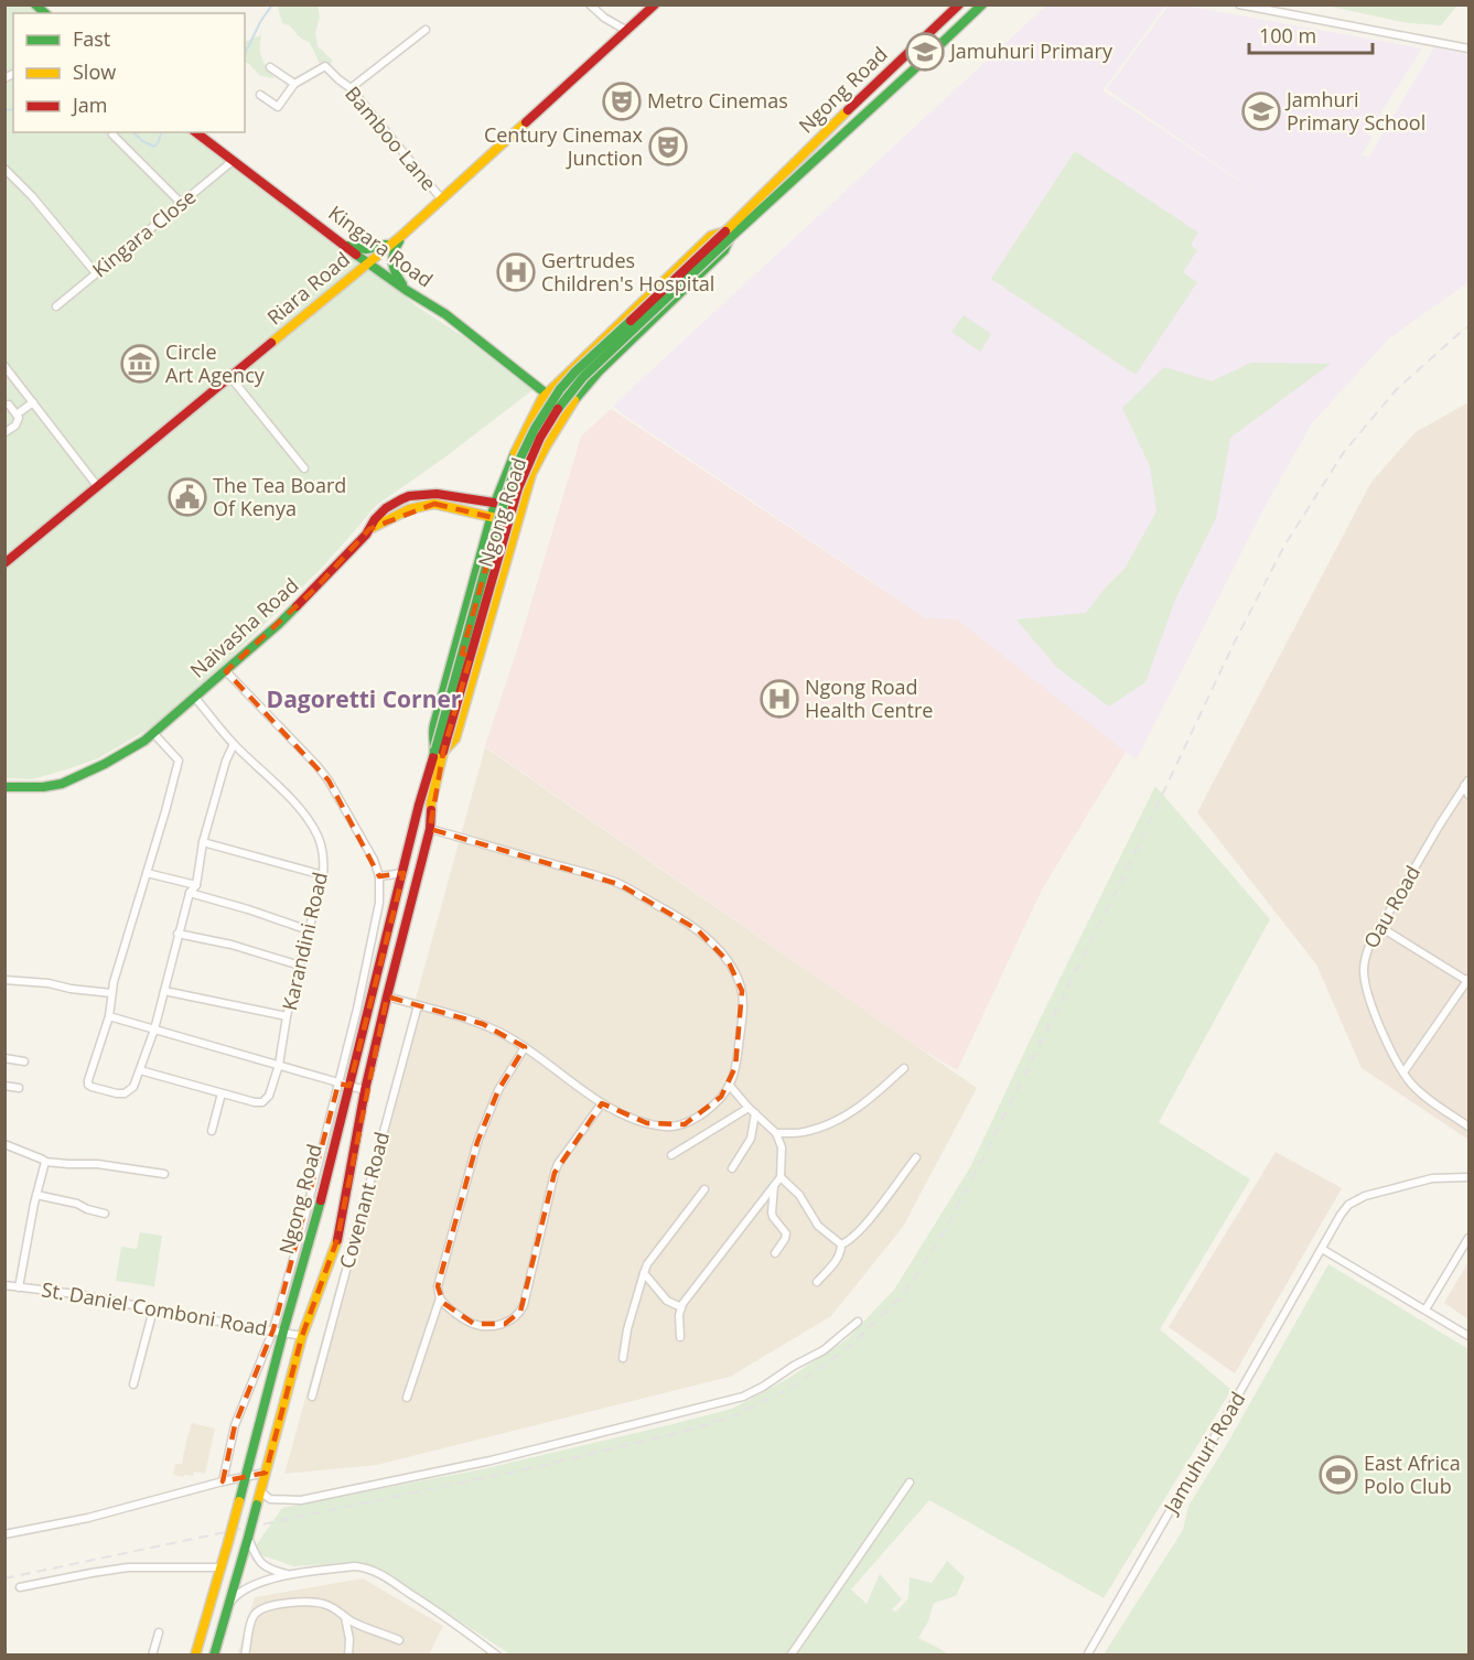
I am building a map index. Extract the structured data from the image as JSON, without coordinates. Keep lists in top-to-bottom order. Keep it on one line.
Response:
{"streets":{"main road":["Ngong Road","Kingara Road","Riara Road","Naivasha Road"],"street":["Bamboo Lane","Kingara Close","Oau Road","Karandini Road","Covenant Road","St. Daniel Comboni Road","Jamuhuri Road"]},"crossings":[["Ngong Road","Kingara Road"],["Ngong Road","Naivasha Road"],["Ngong Road","St. Daniel Comboni Road"],["Bamboo Lane","Riara Road"],["Kingara Close","Kingara Road"],["Kingara Road","Riara Road"],["Naivasha Road","Karandini Road"]],"districts":["Dagoretti Corner"],"places":{"school or university":["Jamuhuri Primary","Jamhuri Primary School"],"theatre":["Metro Cinemas","Century Cinemax Junction"],"hospital":["Gertrudes Children's Hospital","Ngong Road Health Centre"],"museum":["Circle Art Agency"],"public building":["The Tea Board Of Kenya"],"sports":["East Africa Polo Club"]},"legend":["Fast","Slow","Jam"],"scale_bar":"100 m"}
